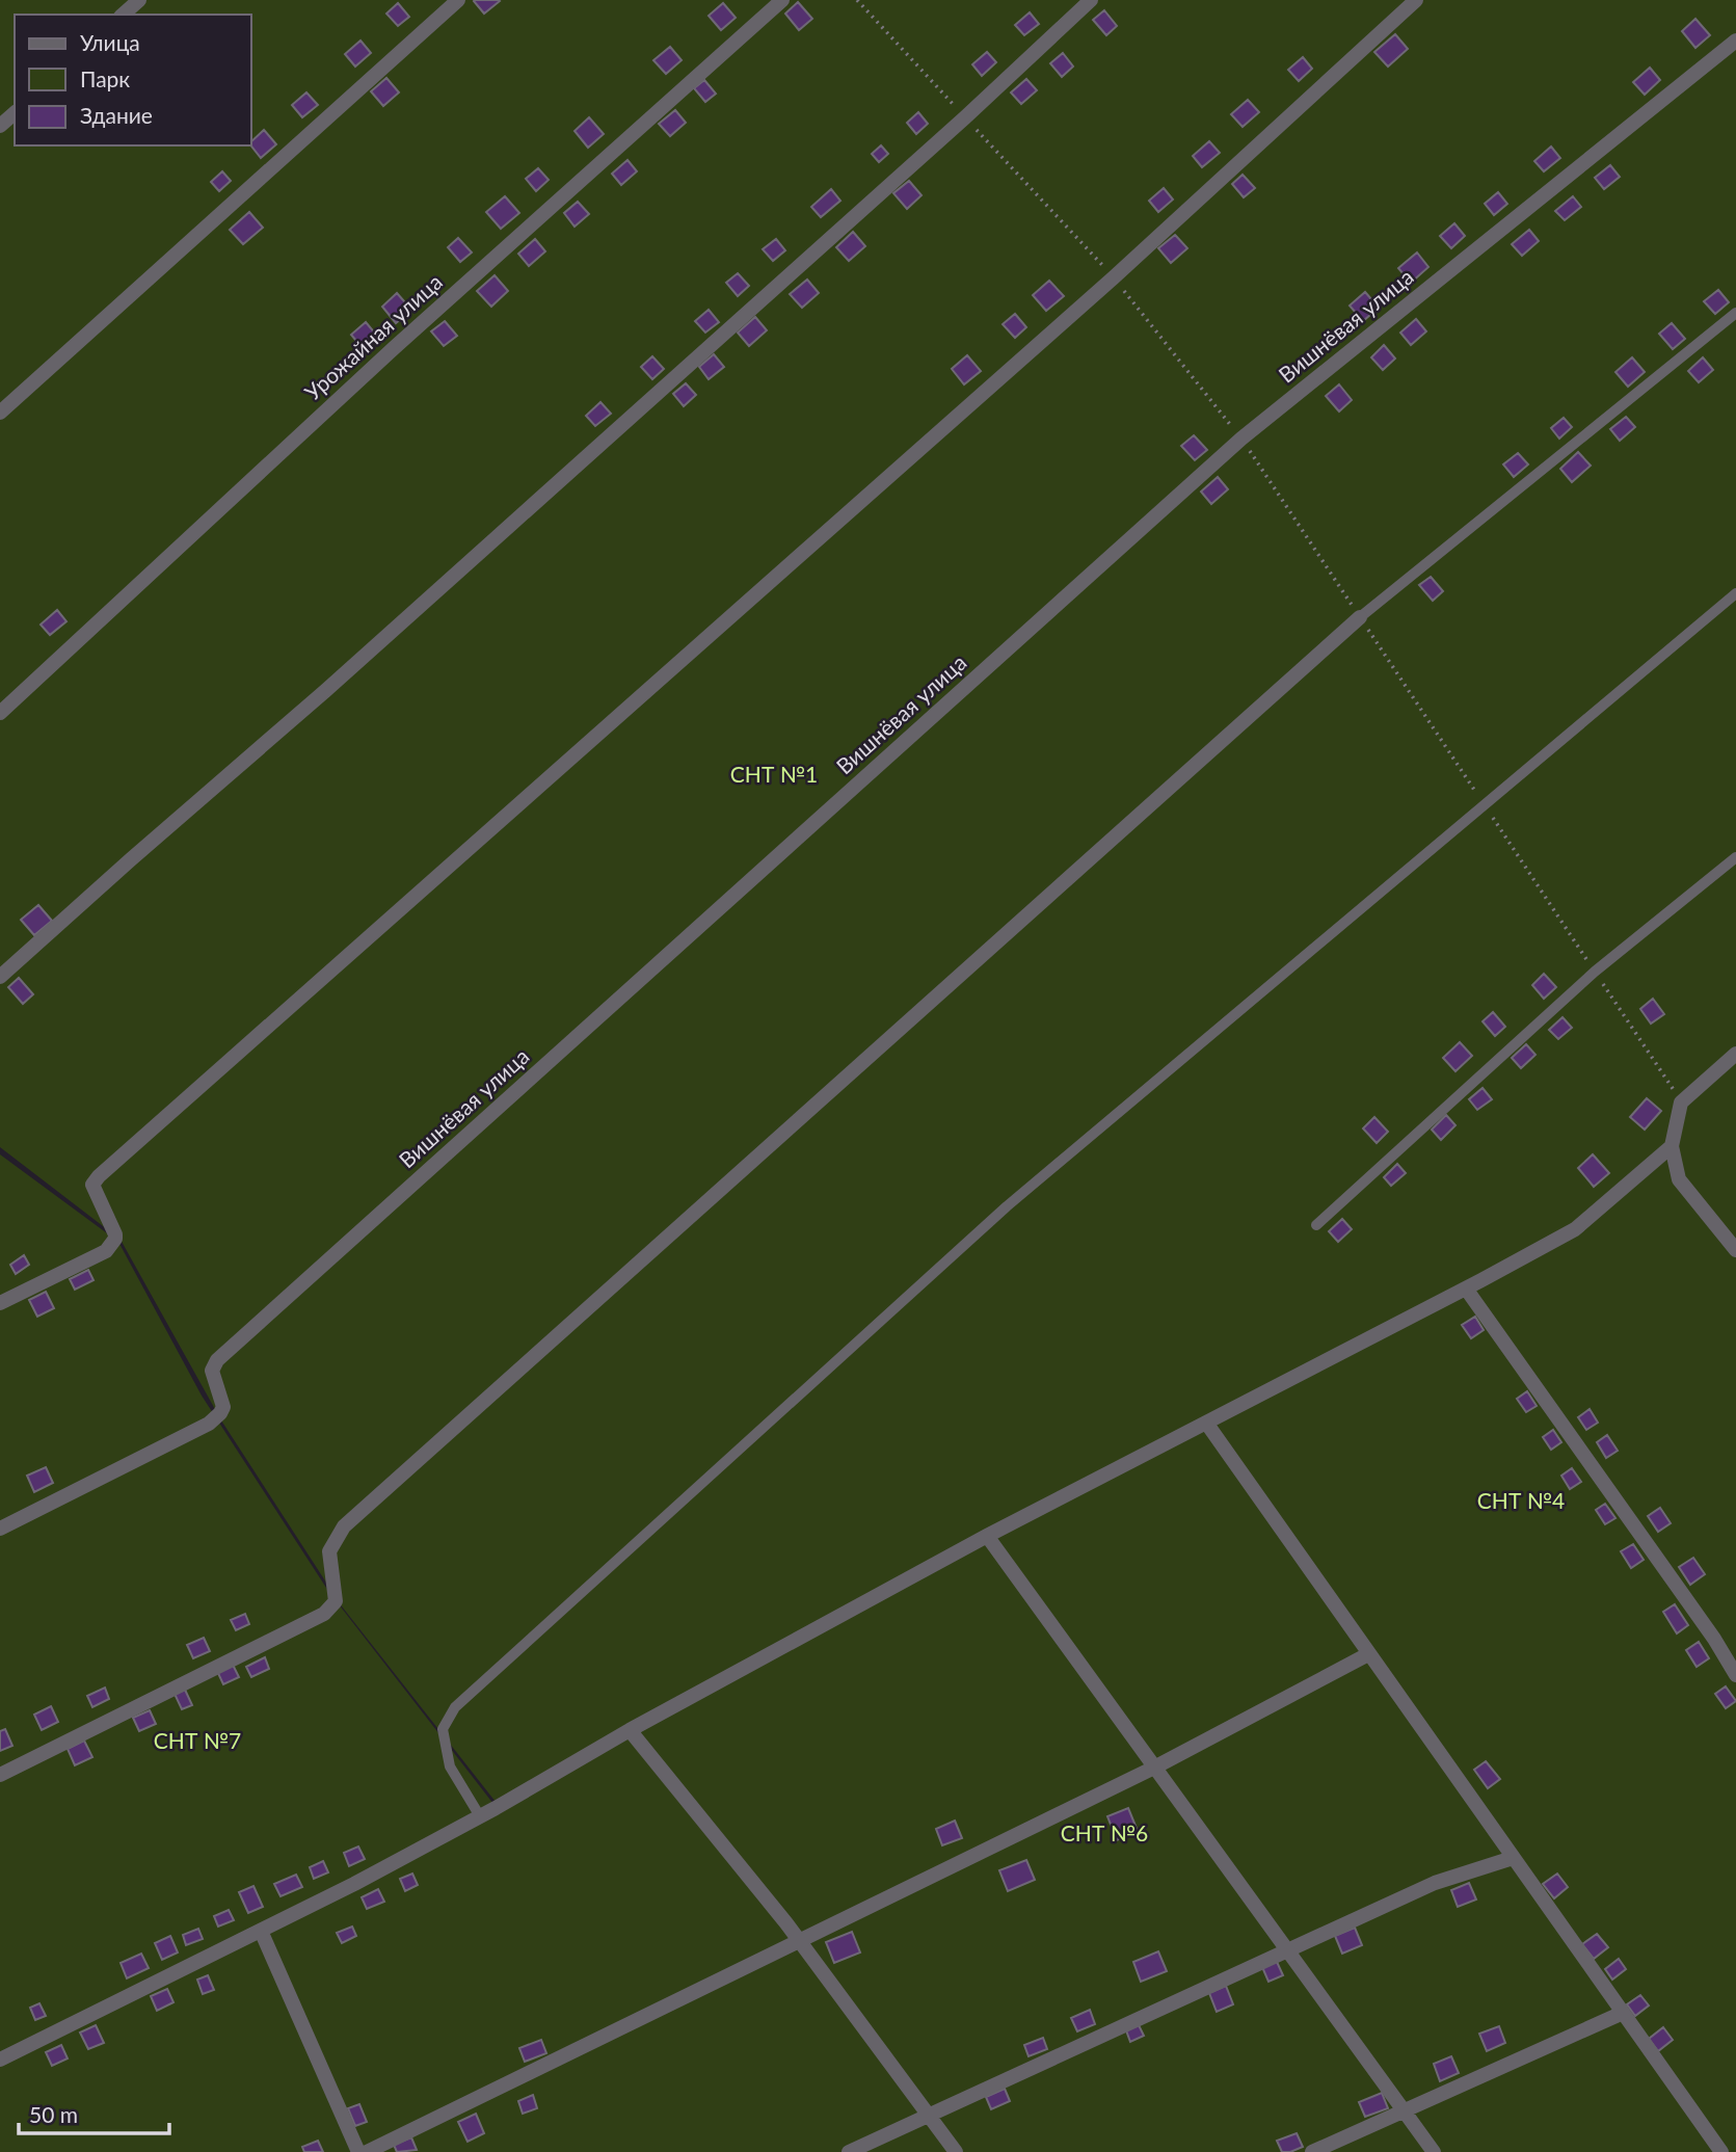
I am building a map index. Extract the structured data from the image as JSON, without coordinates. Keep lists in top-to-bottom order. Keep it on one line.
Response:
{"streets":{"street":["Вишнёвая улица","Урожайная улица"]},"parks":["СНТ №1","СНТ №4","СНТ №7","СНТ №6"],"legend":["Улица","Парк","Здание"],"scale_bar":"50 m"}
